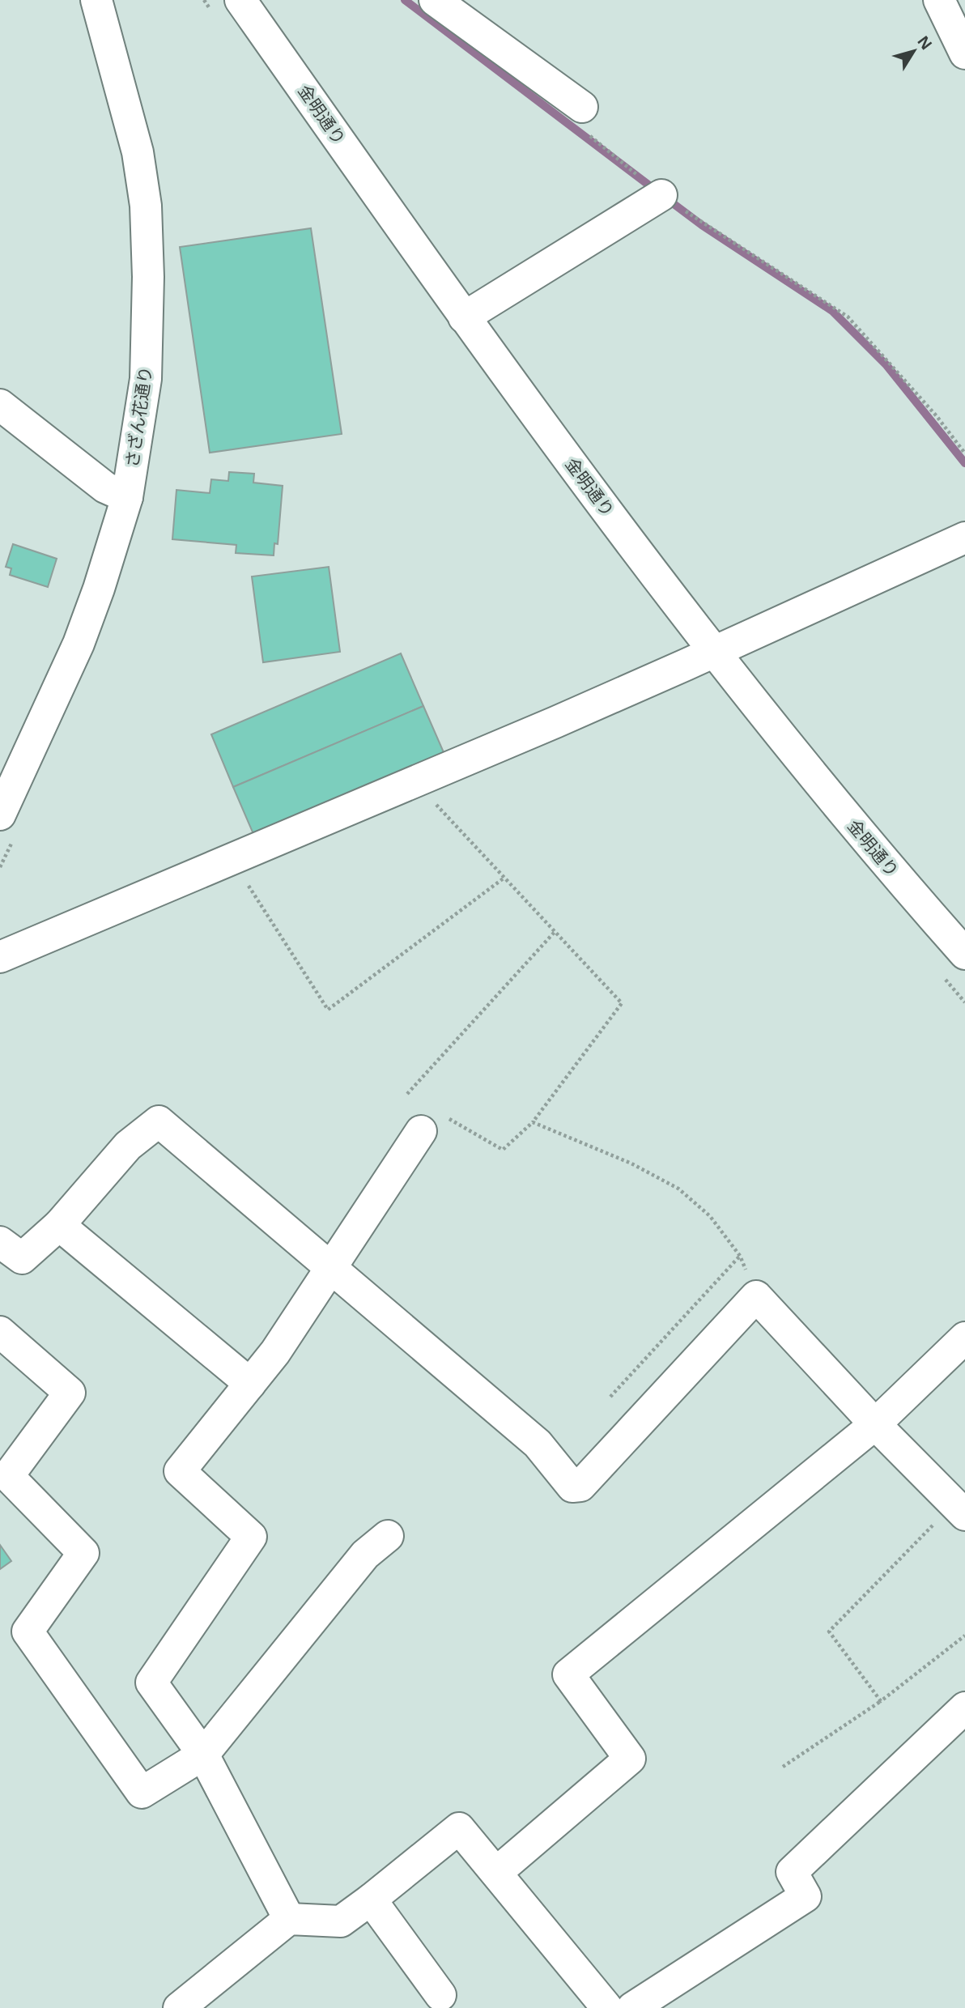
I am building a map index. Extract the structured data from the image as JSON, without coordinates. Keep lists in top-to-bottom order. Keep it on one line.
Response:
{"streets":{"street":["金明通り","さざん花通り"]},"north":"top right"}
